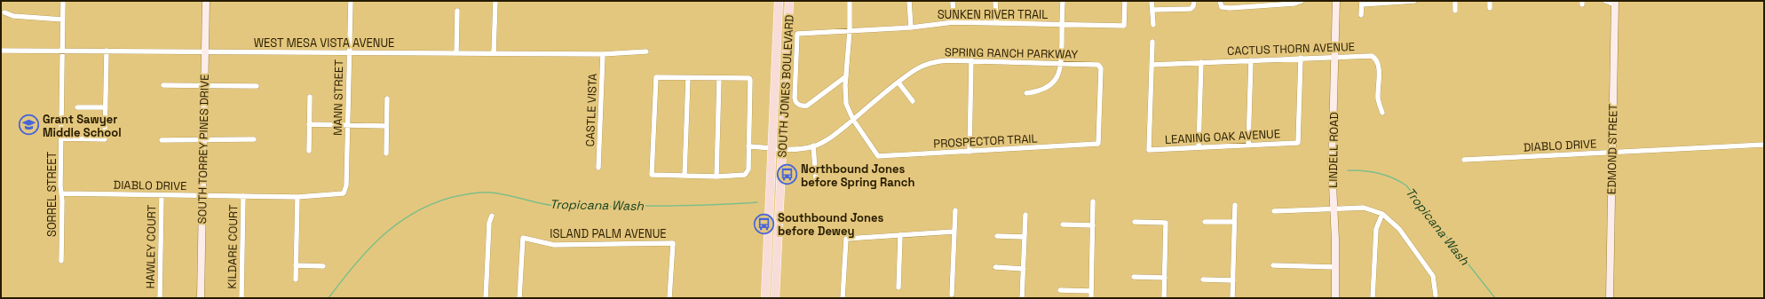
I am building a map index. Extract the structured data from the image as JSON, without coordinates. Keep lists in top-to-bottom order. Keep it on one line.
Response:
{"streets":{"main road":["SOUTH JONES BOULEVARD"],"street":["SUNKEN RIVER TRAIL","WEST MESA VISTA AVENUE","CACTUS THORN AVENUE","SPRING RANCH PARKWAY","MANN STREET","CASTLE VISTA","LEANING OAK AVENUE","PROSPECTOR TRAIL","DIABLO DRIVE","SOUTH TORREY PINES DRIVE","EDMOND STREET","LINDELL ROAD","SORREL STREET","ISLAND PALM AVENUE","HAWLEY COURT","KILDARE COURT"]},"crossings":[["WEST MESA VISTA AVENUE","MANN STREET"],["WEST MESA VISTA AVENUE","CASTLE VISTA"],["WEST MESA VISTA AVENUE","SOUTH TORREY PINES DRIVE"],["WEST MESA VISTA AVENUE","SORREL STREET"],["CACTUS THORN AVENUE","LEANING OAK AVENUE"],["CACTUS THORN AVENUE","LINDELL ROAD"],["SPRING RANCH PARKWAY","SOUTH JONES BOULEVARD"],["SPRING RANCH PARKWAY","PROSPECTOR TRAIL"],["MANN STREET","DIABLO DRIVE"],["DIABLO DRIVE","SOUTH TORREY PINES DRIVE"],["DIABLO DRIVE","EDMOND STREET"],["DIABLO DRIVE","SORREL STREET"],["DIABLO DRIVE","HAWLEY COURT"],["DIABLO DRIVE","KILDARE COURT"]],"water":["Tropicana Wash"],"places":{"school or university":["Grant Sawyer Middle School"],"bus stop":["Northbound Jones before Spring Ranch","Southbound Jones before Dewey"]}}
